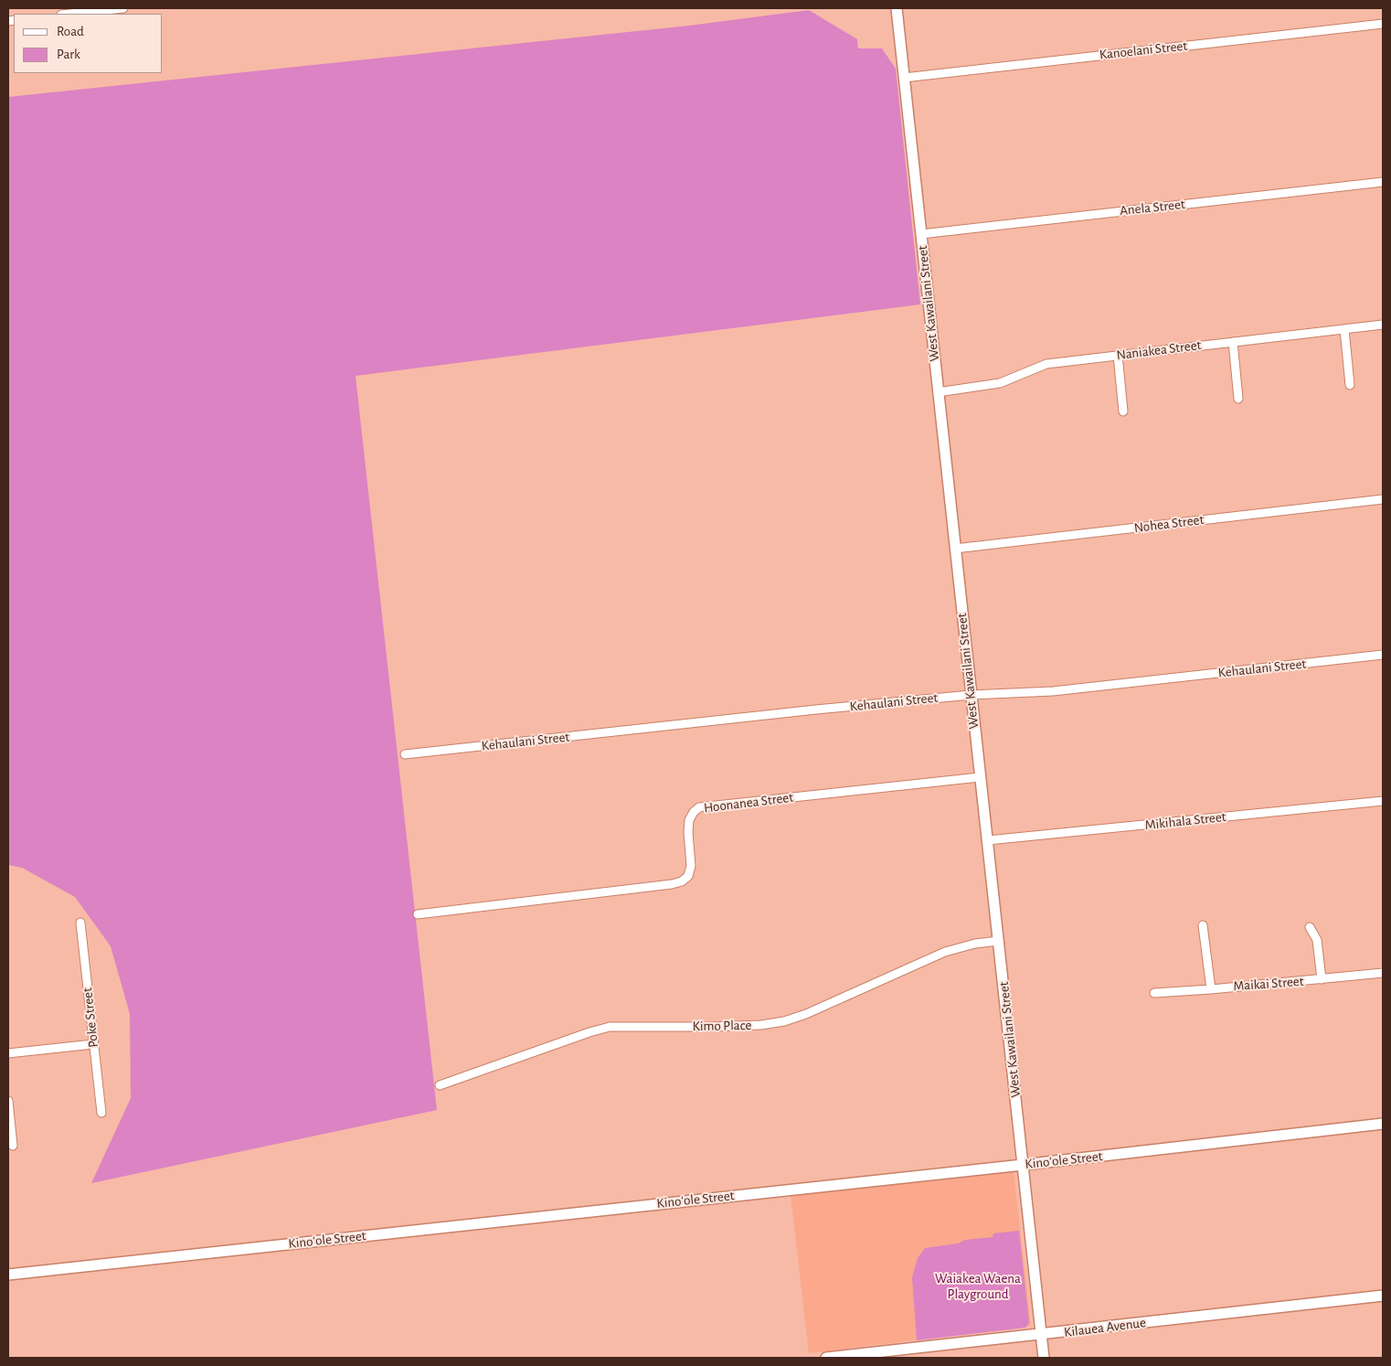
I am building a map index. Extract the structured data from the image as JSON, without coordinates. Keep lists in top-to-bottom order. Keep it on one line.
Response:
{"streets":{"street":["Kanoelani Street","Anela Street","West Kawailani Street","Naniakea Street","Nohea Street","Kehaulani Street","Hoonanea Street","Mikihala Street","Maikai Street","Poke Street","Kimo Place","Kinoʻole Street","Kilauea Avenue"]},"crossings":[["Kanoelani Street","West Kawailani Street"],["Anela Street","West Kawailani Street"],["West Kawailani Street","Naniakea Street"],["West Kawailani Street","Nohea Street"],["West Kawailani Street","Kehaulani Street"],["West Kawailani Street","Hoonanea Street"],["West Kawailani Street","Mikihala Street"],["West Kawailani Street","Kimo Place"],["West Kawailani Street","Kinoʻole Street"],["West Kawailani Street","Kilauea Avenue"]],"parks":["Waiakea Waena Playground"],"legend":["Road","Park"]}
